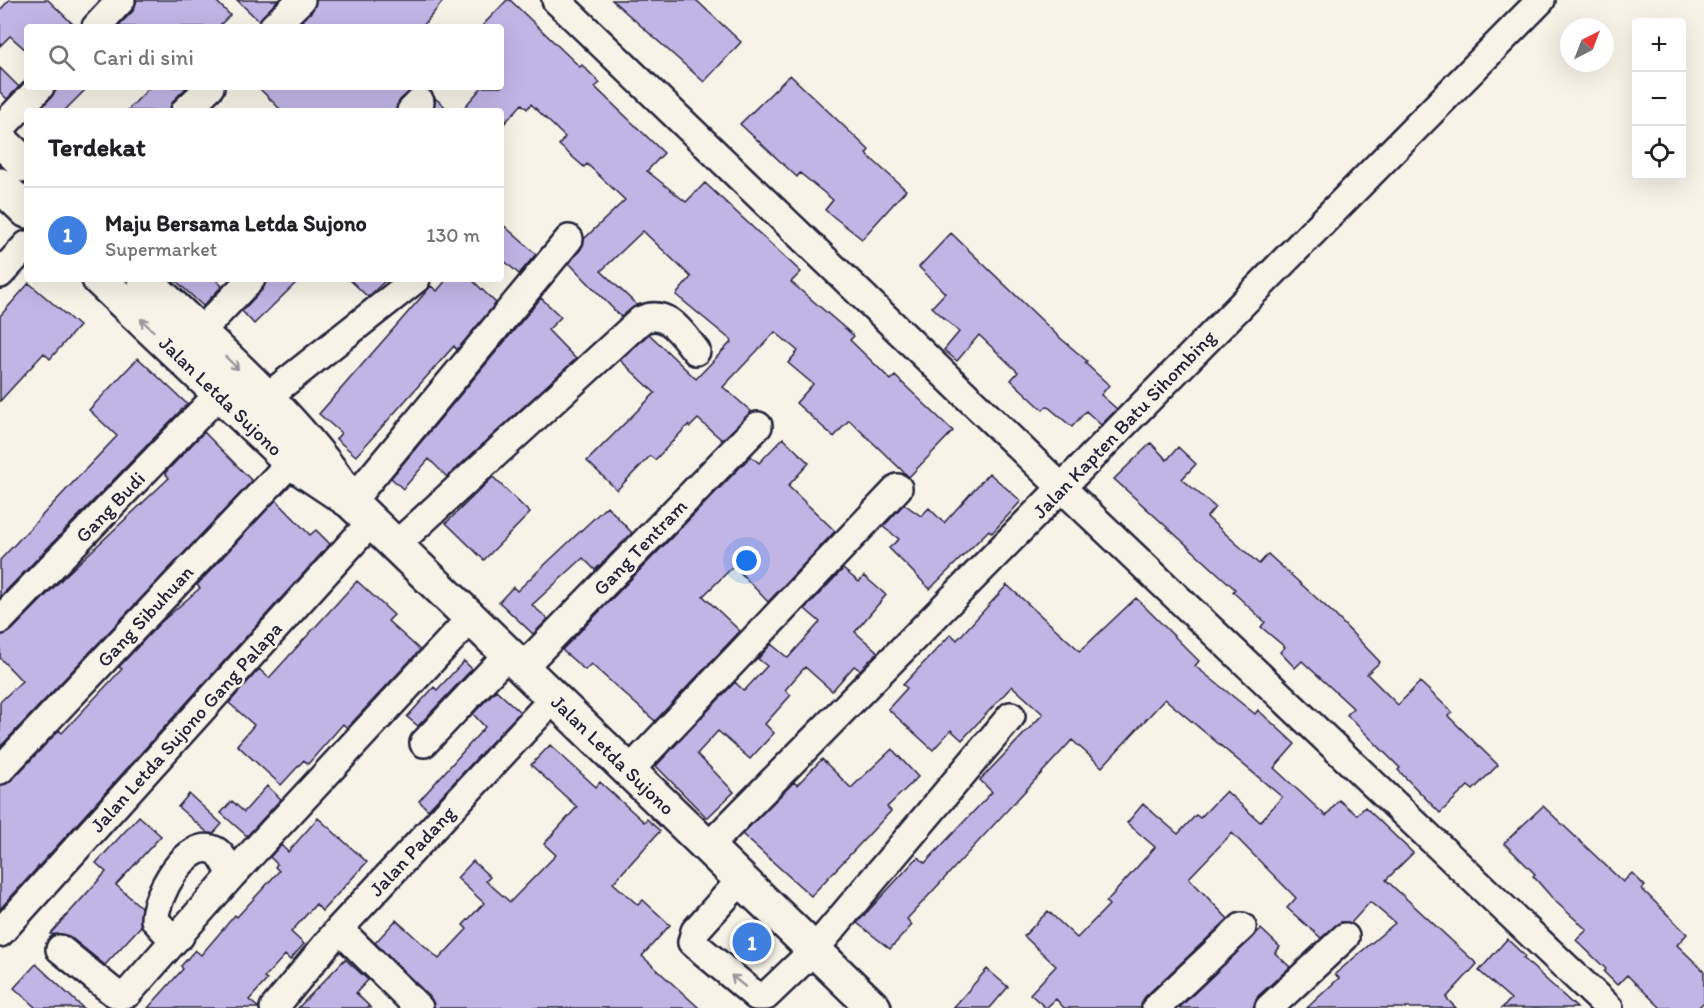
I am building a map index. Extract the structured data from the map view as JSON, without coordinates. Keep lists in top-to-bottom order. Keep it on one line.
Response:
{"streets":{"highway":["Jalan Letda Sujono"],"street":["Jalan Kapten Batu Sihombing","Gang Budi","Gang Tentram","Gang Sibuhuan","Jalan Letda Sujono Gang Palapa","Jalan Padang"]},"crossings":[["Jalan Letda Sujono","Jalan Kapten Batu Sihombing"],["Jalan Letda Sujono","Gang Budi"],["Jalan Letda Sujono","Gang Tentram"],["Jalan Letda Sujono","Gang Sibuhuan"],["Jalan Letda Sujono","Jalan Letda Sujono Gang Palapa"],["Jalan Letda Sujono","Jalan Padang"]],"north":"top right","page":{"map_buttons":["+","−"],"search":"Cari di sini","heading":"Terdekat","list":[{"mark":"1","name":"Maju Bersama Letda Sujono","note":"Supermarket","value":"130 m"}],"pins":"1"}}
